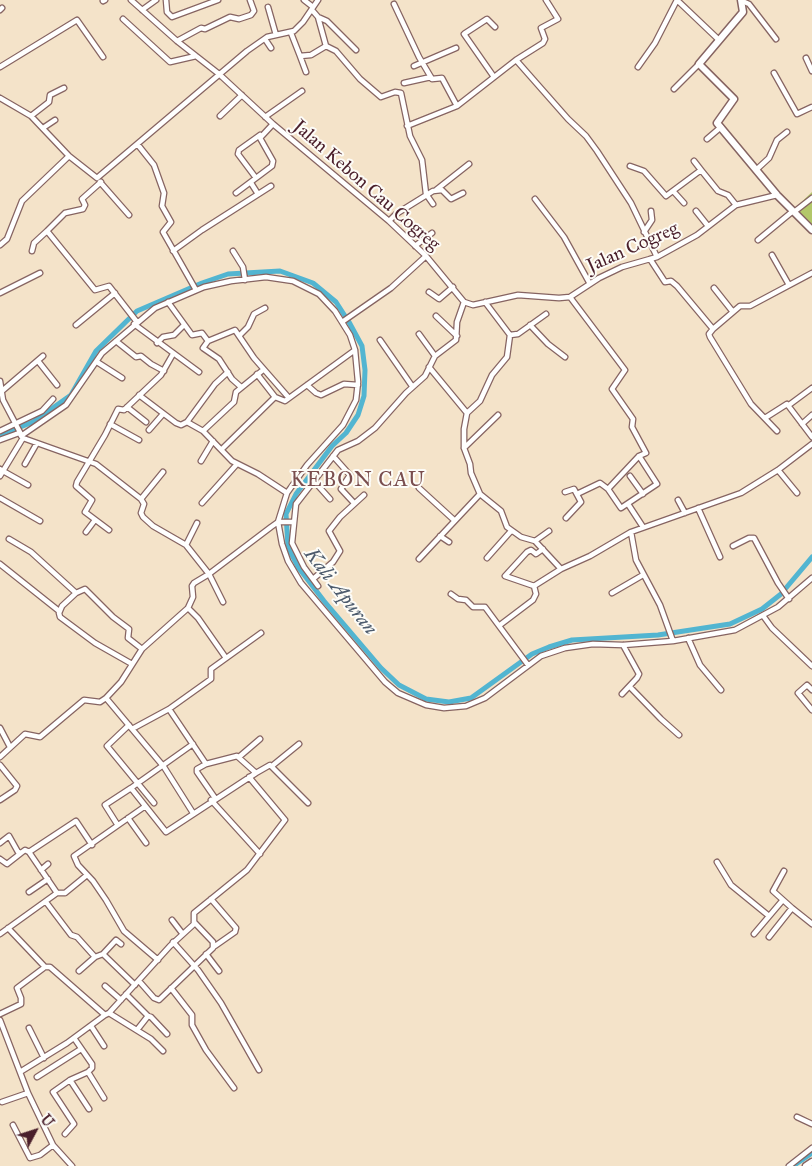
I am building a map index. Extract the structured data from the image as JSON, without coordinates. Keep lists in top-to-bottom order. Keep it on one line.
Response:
{"streets":{"street":["Jalan Kebon Cau Cogreg","Jalan Cogreg"]},"districts":["KEBON CAU"],"water":["Kali Apuran"],"north":"top right"}
